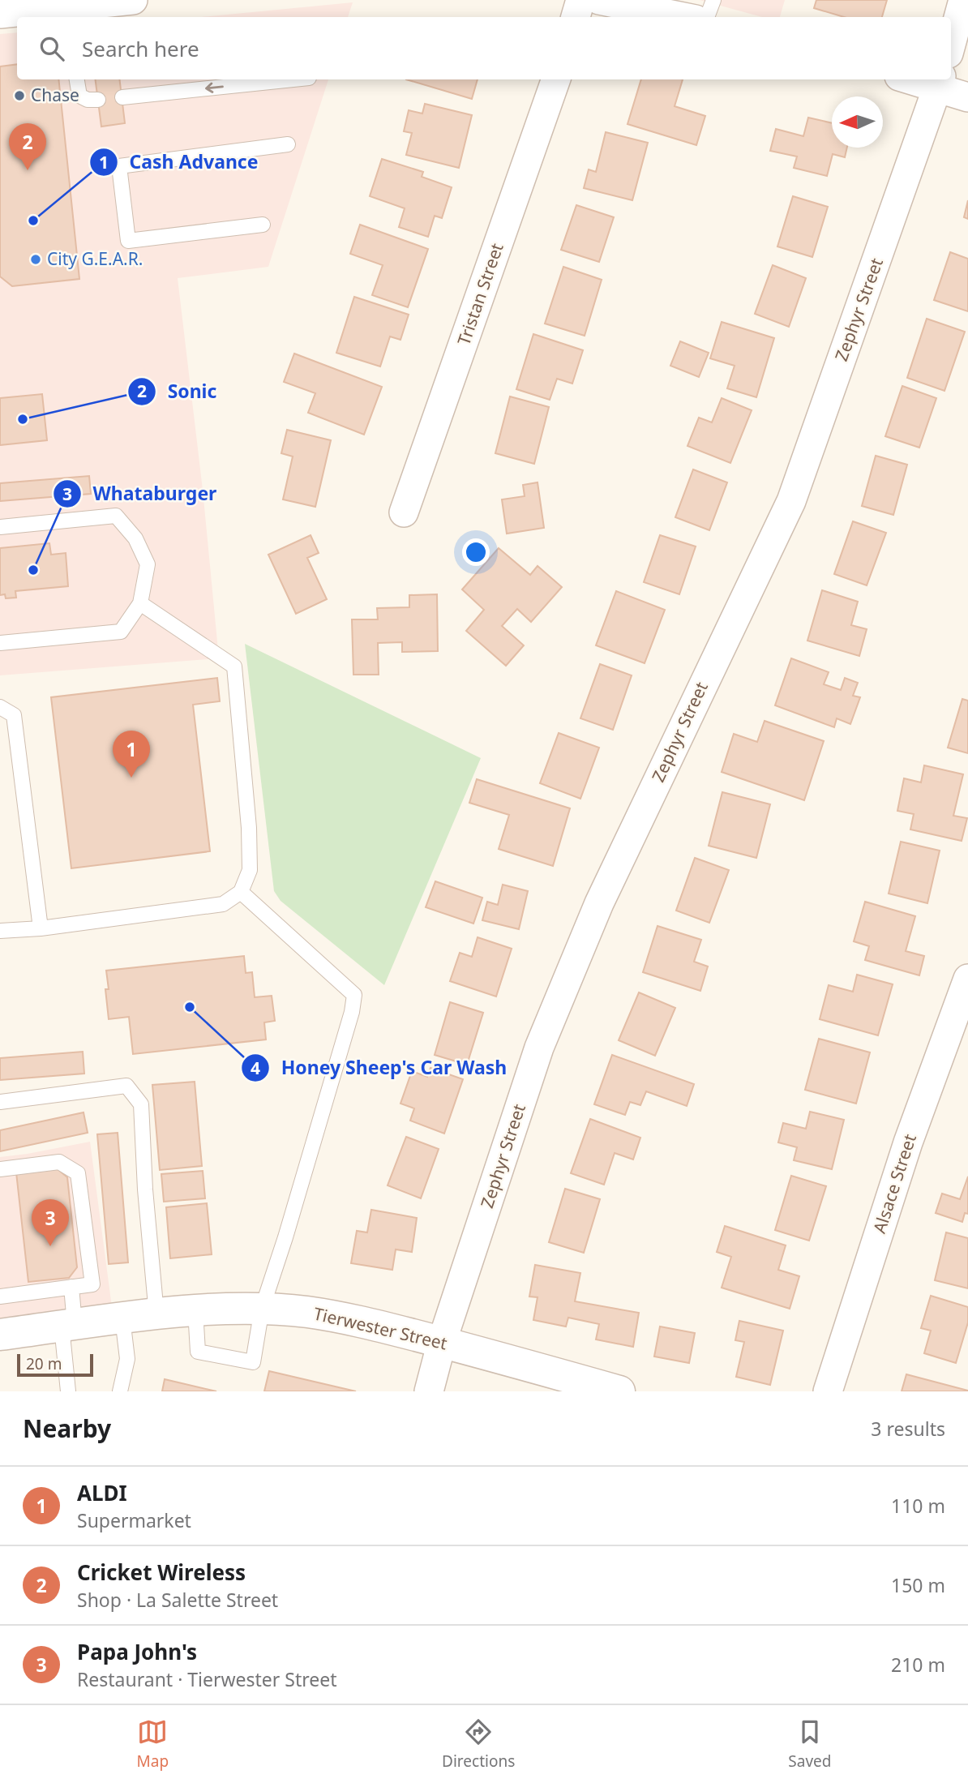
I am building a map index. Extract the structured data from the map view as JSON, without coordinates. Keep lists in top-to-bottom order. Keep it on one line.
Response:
{"streets":{"street":["Tristan Street","Zephyr Street","Alsace Street","Tierwester Street"]},"crossings":[["Zephyr Street","Tierwester Street"]],"places":["Chase","Cash Advance","City G.E.A.R.","Sonic","Whataburger","Honey Sheep's Car Wash"],"scale_bar":"20 m","north":"left","page":{"search":"Search here","pins":["2","1","3"],"scale":"20 m","heading":["Nearby","3 results"],"list":[{"mark":"1","name":"ALDI","note":"Supermarket","value":"110 m"},{"mark":"2","name":"Cricket Wireless","note":"Shop · La Salette Street","value":"150 m"},{"mark":"3","name":"Papa John's","note":"Restaurant · Tierwester Street","value":"210 m"}],"nav":["Map","Directions","Saved"]}}
